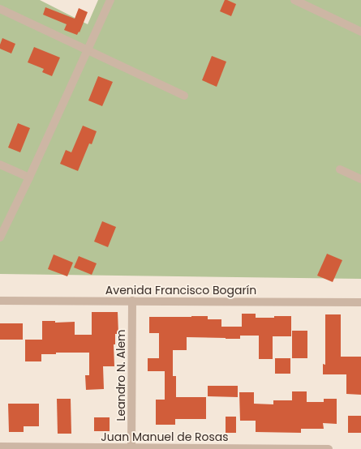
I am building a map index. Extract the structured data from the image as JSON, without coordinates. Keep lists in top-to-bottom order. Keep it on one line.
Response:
{"streets":{"street":["Avenida Francisco Bogarín","Leandro N. Alem","Juan Manuel de Rosas"]},"crossings":[["Avenida Francisco Bogarín","Leandro N. Alem"],["Leandro N. Alem","Juan Manuel de Rosas"]]}
